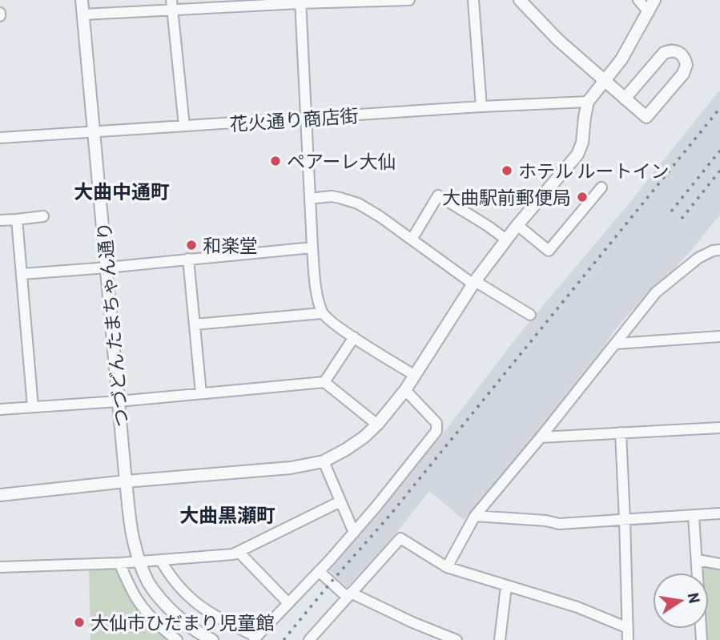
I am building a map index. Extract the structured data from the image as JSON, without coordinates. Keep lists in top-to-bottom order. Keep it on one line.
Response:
{"streets":{"street":["花火通り商店街","つづどん たまちゃん通り"]},"crossings":[["花火通り商店街","つづどん たまちゃん通り"]],"districts":["大曲中通町","大曲黒瀬町"],"places":["ペアーレ大仙","ホテル ルートイン","大曲駅前郵便局","和楽堂","大仙市ひだまり児童館"],"north":"right"}
